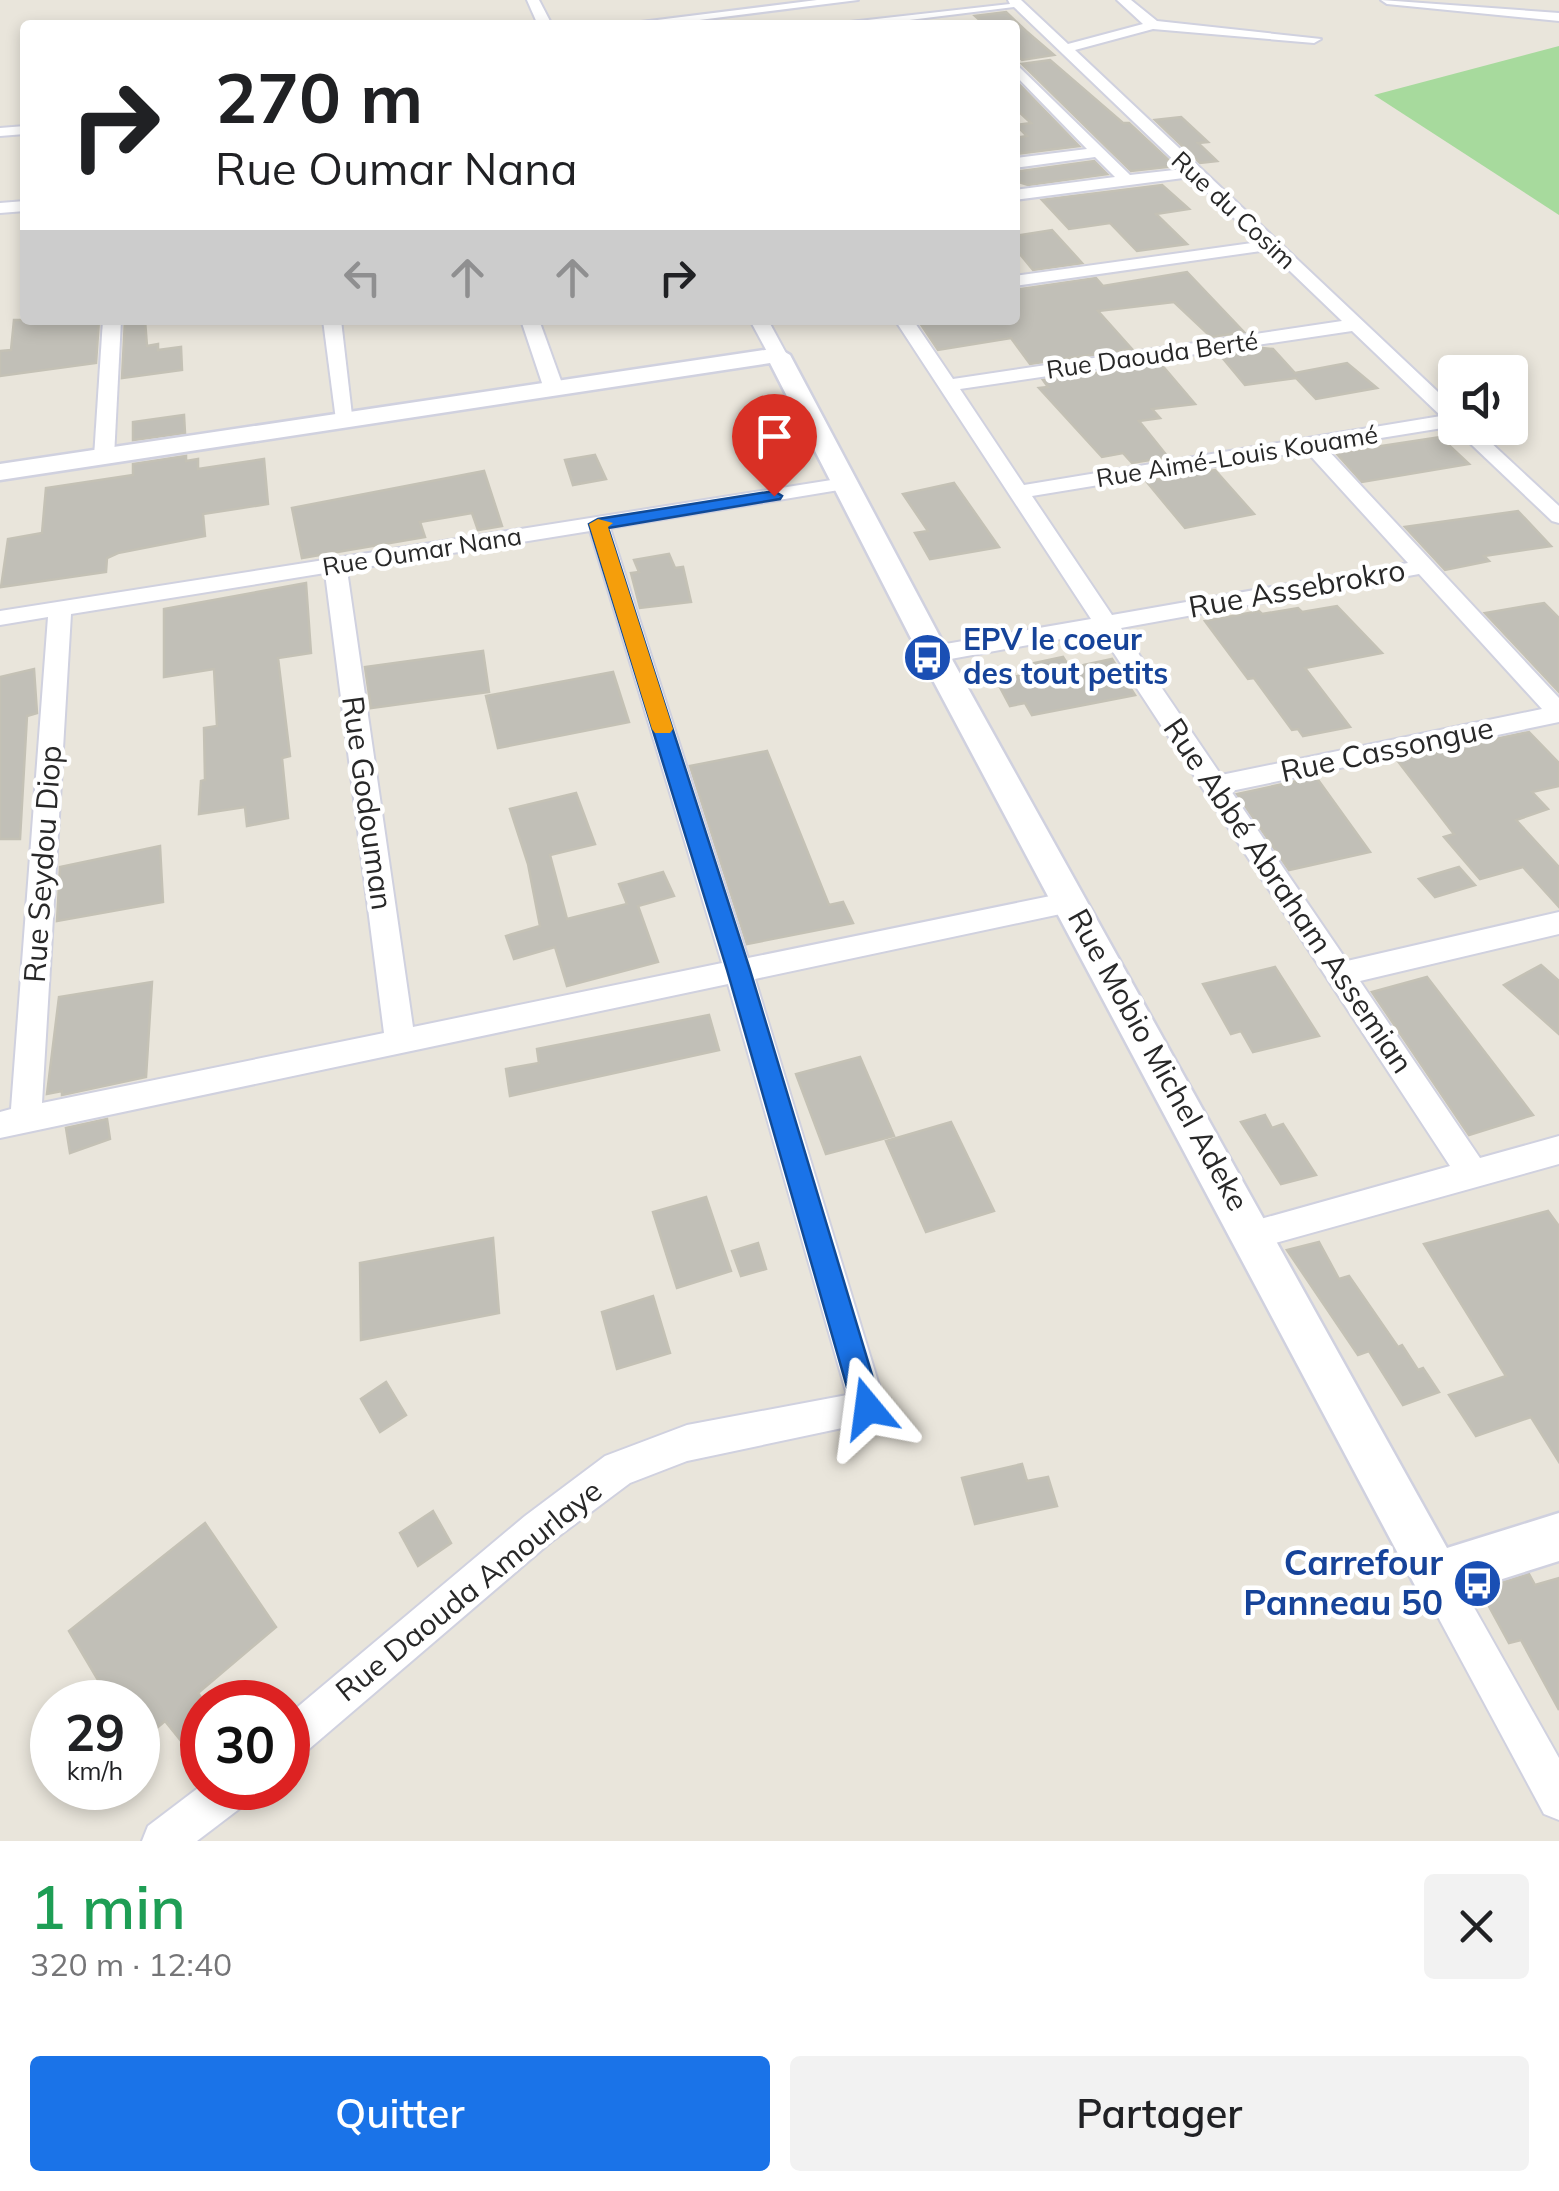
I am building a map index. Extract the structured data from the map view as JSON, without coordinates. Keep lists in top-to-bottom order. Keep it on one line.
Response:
{"streets":{"street":["Rue du Cosim","Rue Daouda Berté","Rue Aimé-Louis Kouamé","Rue Oumar Nana","Rue Assebrokro","Rue Cassongue","Rue Godouman","Rue Seydou Diop","Rue Abbé Abraham Assemian","Rue Mobio Michel Adeke","Rue Daouda Amourlaye"]},"crossings":[["Rue du Cosim","Rue Daouda Berté"],["Rue Daouda Berté","Rue Abbé Abraham Assemian"],["Rue Aimé-Louis Kouamé","Rue Abbé Abraham Assemian"],["Rue Oumar Nana","Rue Godouman"],["Rue Oumar Nana","Rue Seydou Diop"],["Rue Oumar Nana","Rue Mobio Michel Adeke"],["Rue Oumar Nana","Rue Daouda Amourlaye"],["Rue Assebrokro","Rue Abbé Abraham Assemian"],["Rue Assebrokro","Rue Mobio Michel Adeke"],["Rue Cassongue","Rue Abbé Abraham Assemian"]],"places":{"bus stop":["EPV le coeur des tout petits","Carrefour Panneau 50"]},"page":{"turn":["270 m","Rue Oumar Nana"],"speed":"29 km/h","limit":"30","heading":["1 min","320 m · 12:40"],"buttons":["Quitter","Partager"]}}
